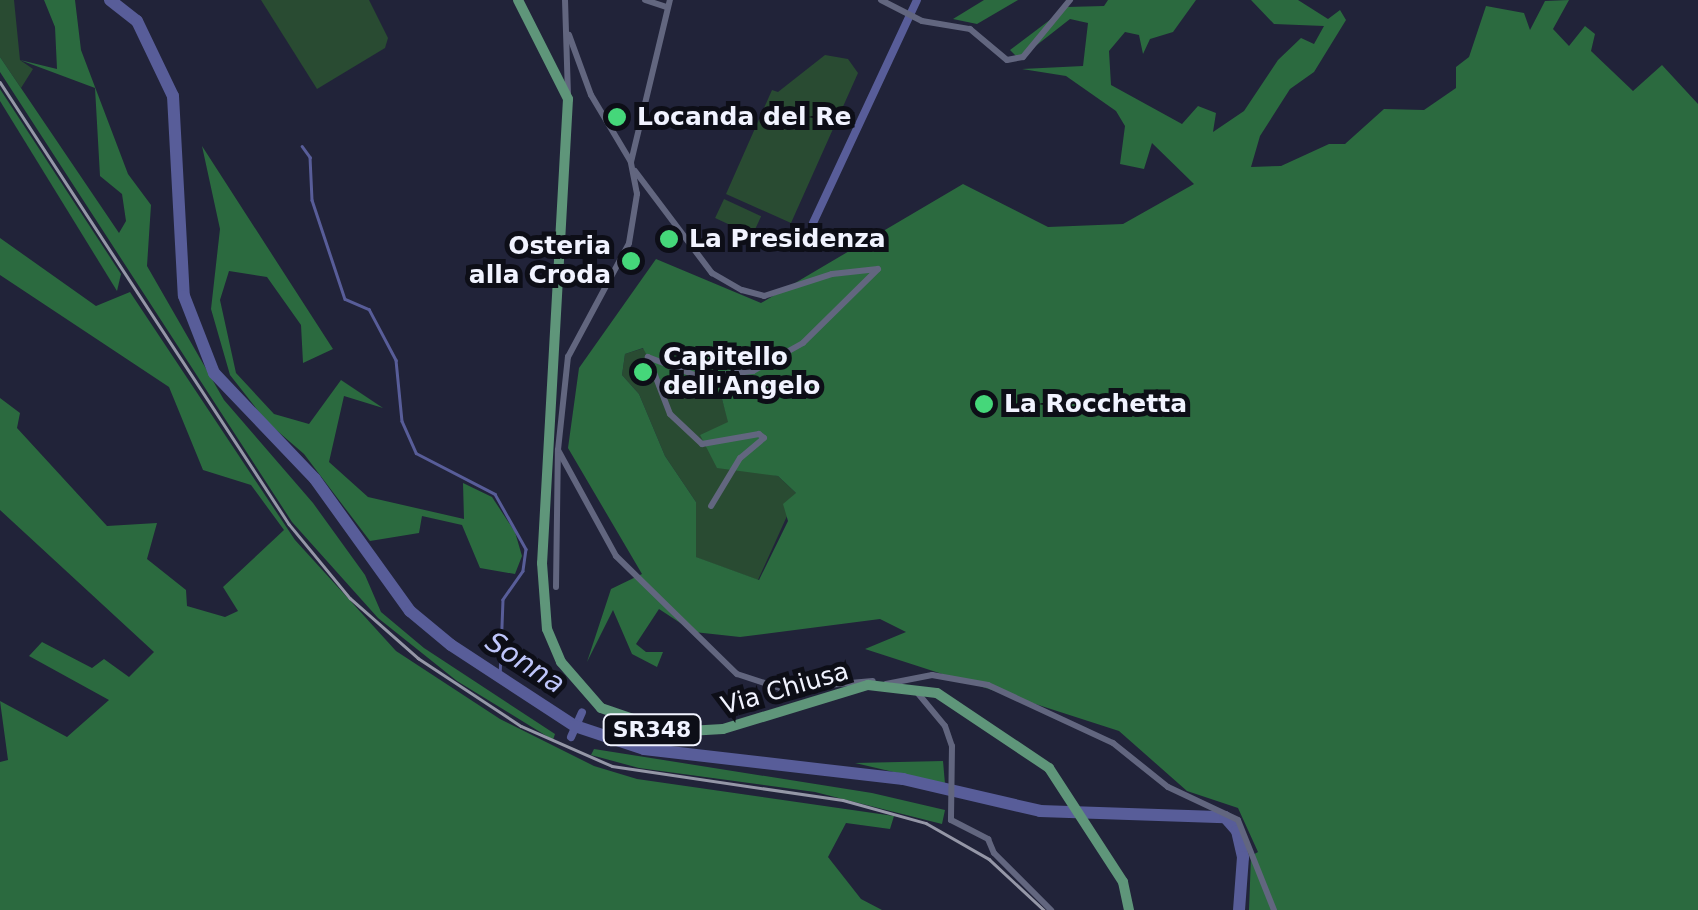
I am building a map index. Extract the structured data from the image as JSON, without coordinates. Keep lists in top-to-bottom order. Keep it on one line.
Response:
{"streets":{"main road":["Via Chiusa","SR348"]},"water":["Sonna"],"places":["Locanda del Re","La Presidenza","Osteria alla Croda","Capitello dell'Angelo","La Rocchetta"]}
